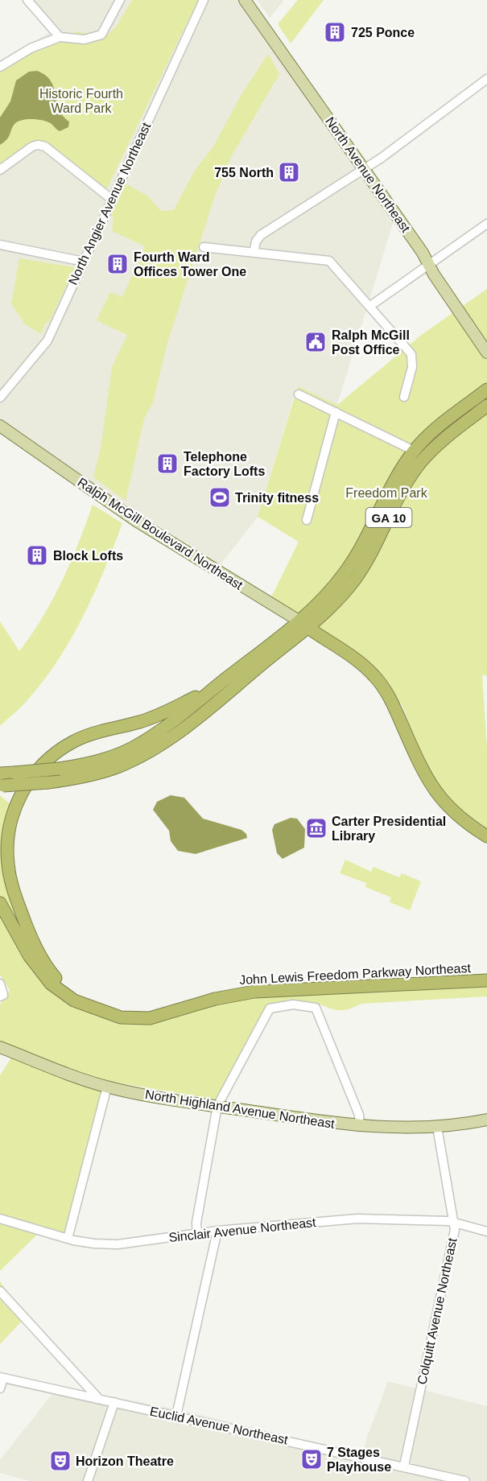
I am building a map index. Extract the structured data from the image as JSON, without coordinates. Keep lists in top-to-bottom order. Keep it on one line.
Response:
{"streets":{"highway":["GA 10","John Lewis Freedom Parkway Northeast"],"main road":["North Avenue Northeast","Ralph McGill Boulevard Northeast","North Highland Avenue Northeast"],"street":["North Angier Avenue Northeast","Sinclair Avenue Northeast","Colquitt Avenue Northeast","Euclid Avenue Northeast"]},"crossings":[["GA 10","Ralph McGill Boulevard Northeast"],["North Highland Avenue Northeast","Colquitt Avenue Northeast"],["Sinclair Avenue Northeast","Colquitt Avenue Northeast"],["Colquitt Avenue Northeast","Euclid Avenue Northeast"]],"parks":["Historic Fourth Ward Park","Freedom Park"],"places":{"building":["725 Ponce","755 North","Fourth Ward Offices Tower One","Telephone Factory Lofts","Block Lofts"],"public building":["Ralph McGill Post Office"],"sports":["Trinity fitness"],"museum":["Carter Presidential Library"],"theatre":["7 Stages Playhouse","Horizon Theatre"]}}
